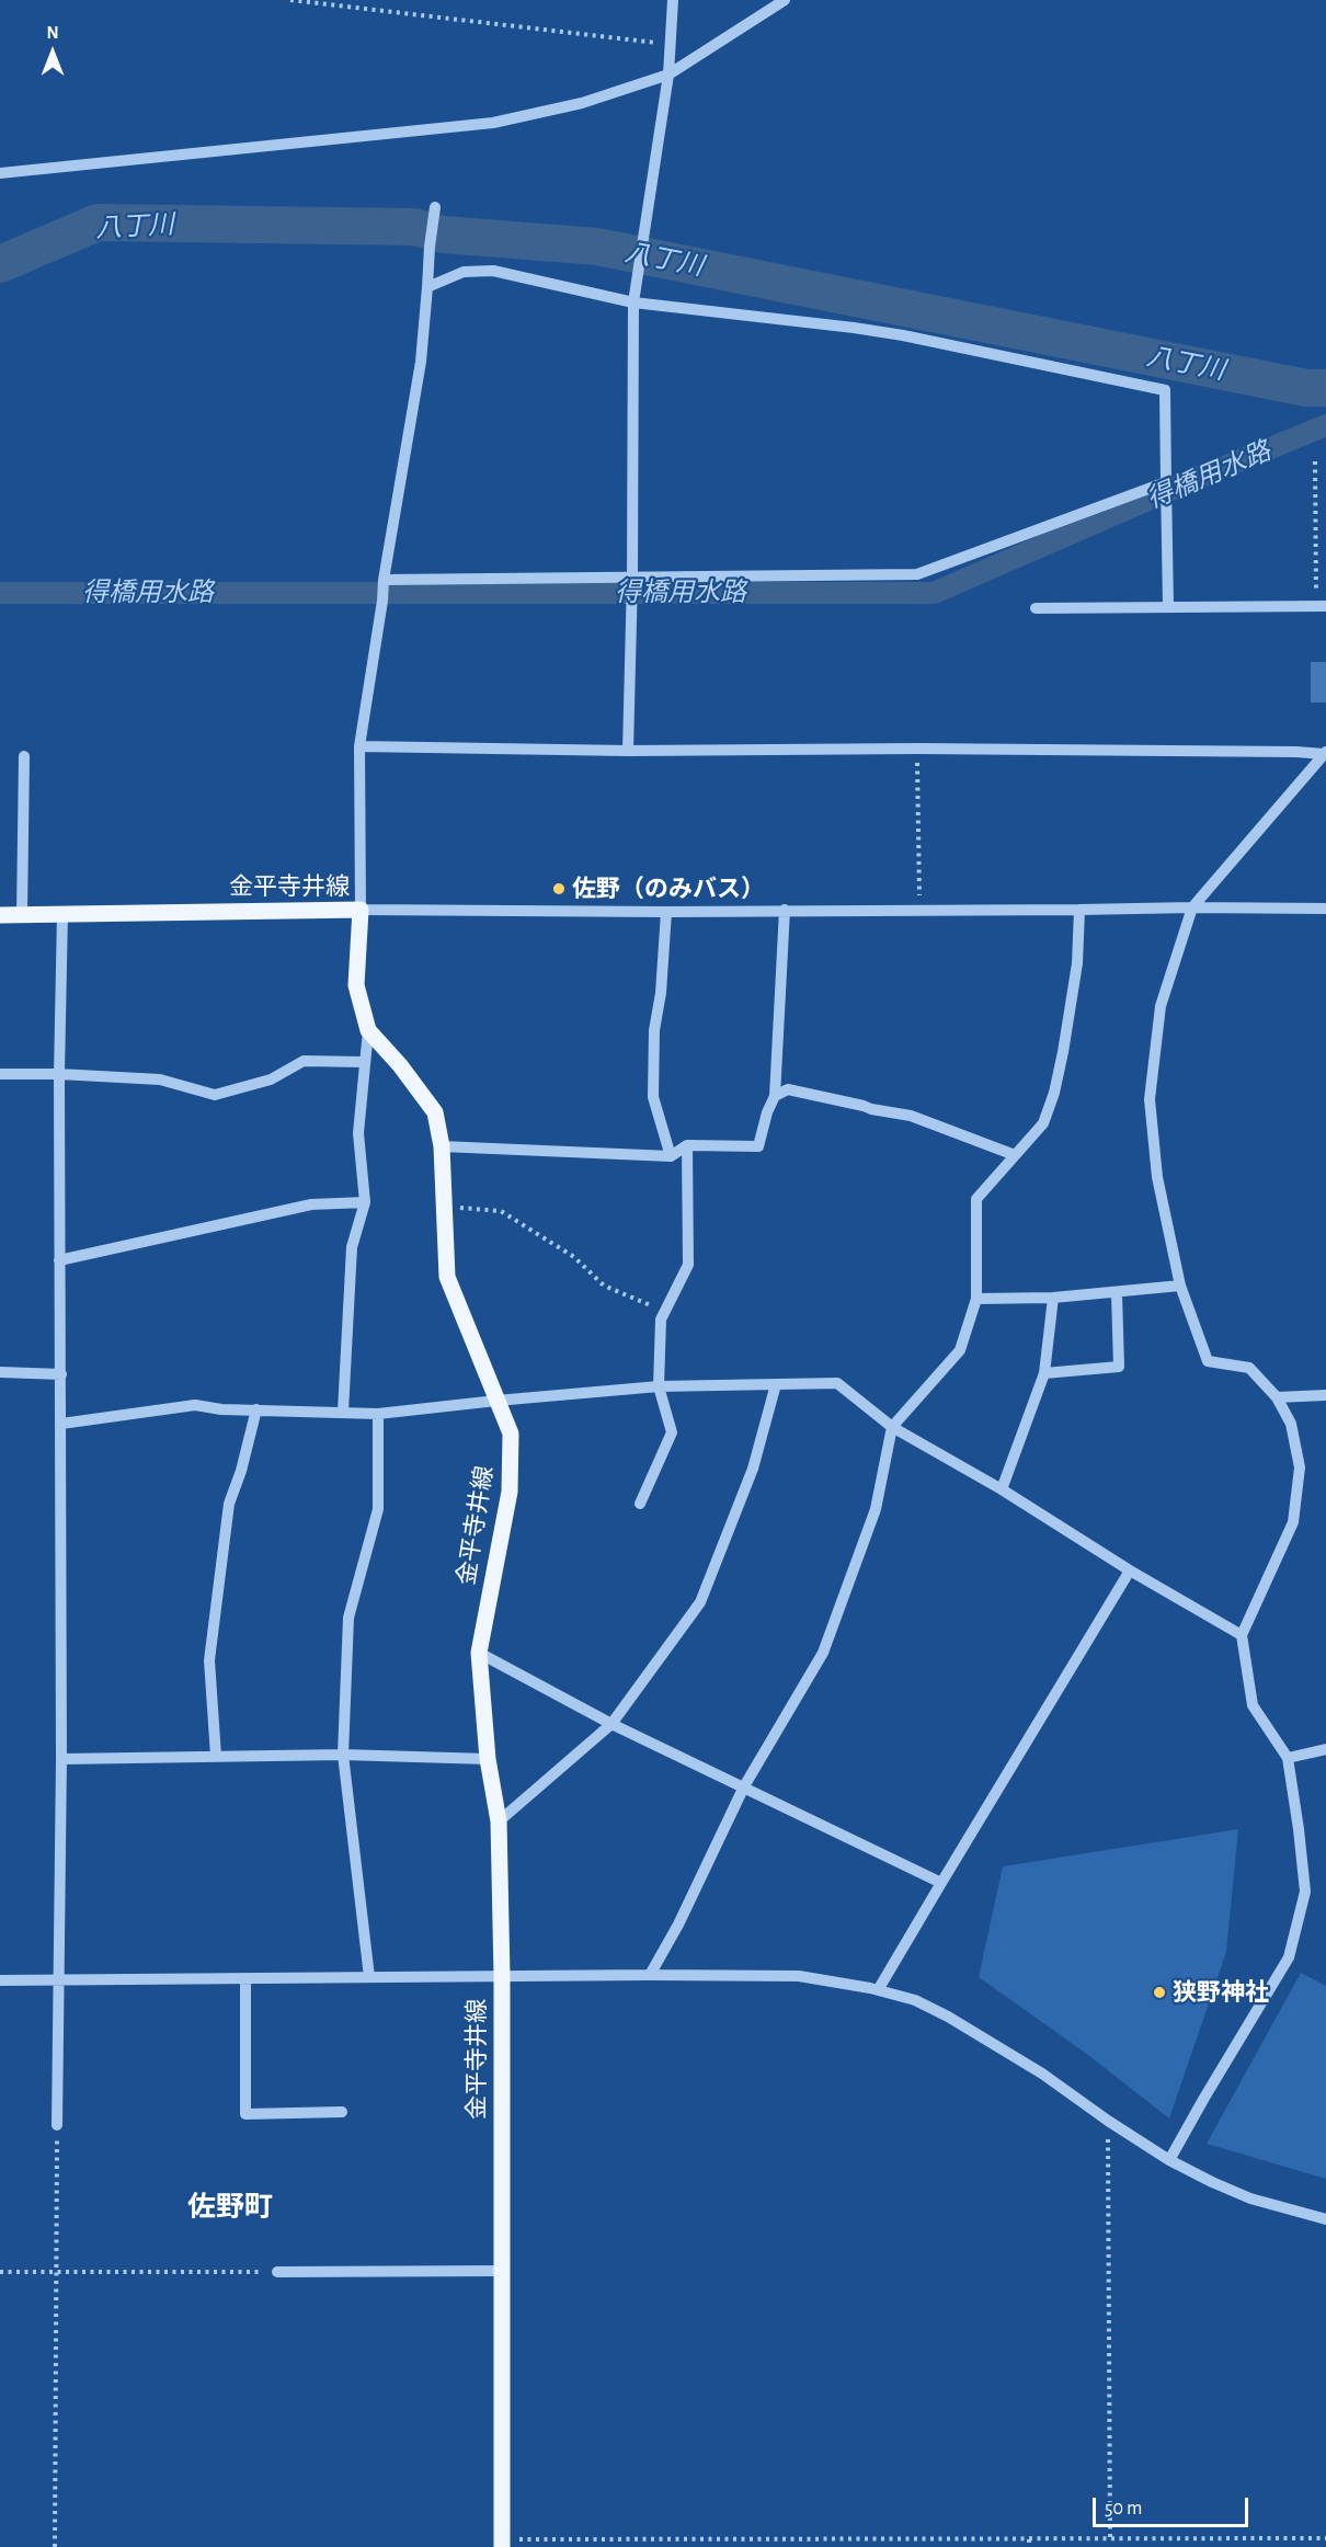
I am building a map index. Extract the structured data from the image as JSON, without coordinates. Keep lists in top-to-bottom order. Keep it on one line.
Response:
{"streets":{"main road":["金平寺井線"]},"districts":["佐野町"],"water":["八丁川","得橋用水路"],"places":["佐野（のみバス）","狭野神社"],"scale_bar":"50 m","north":"top"}
